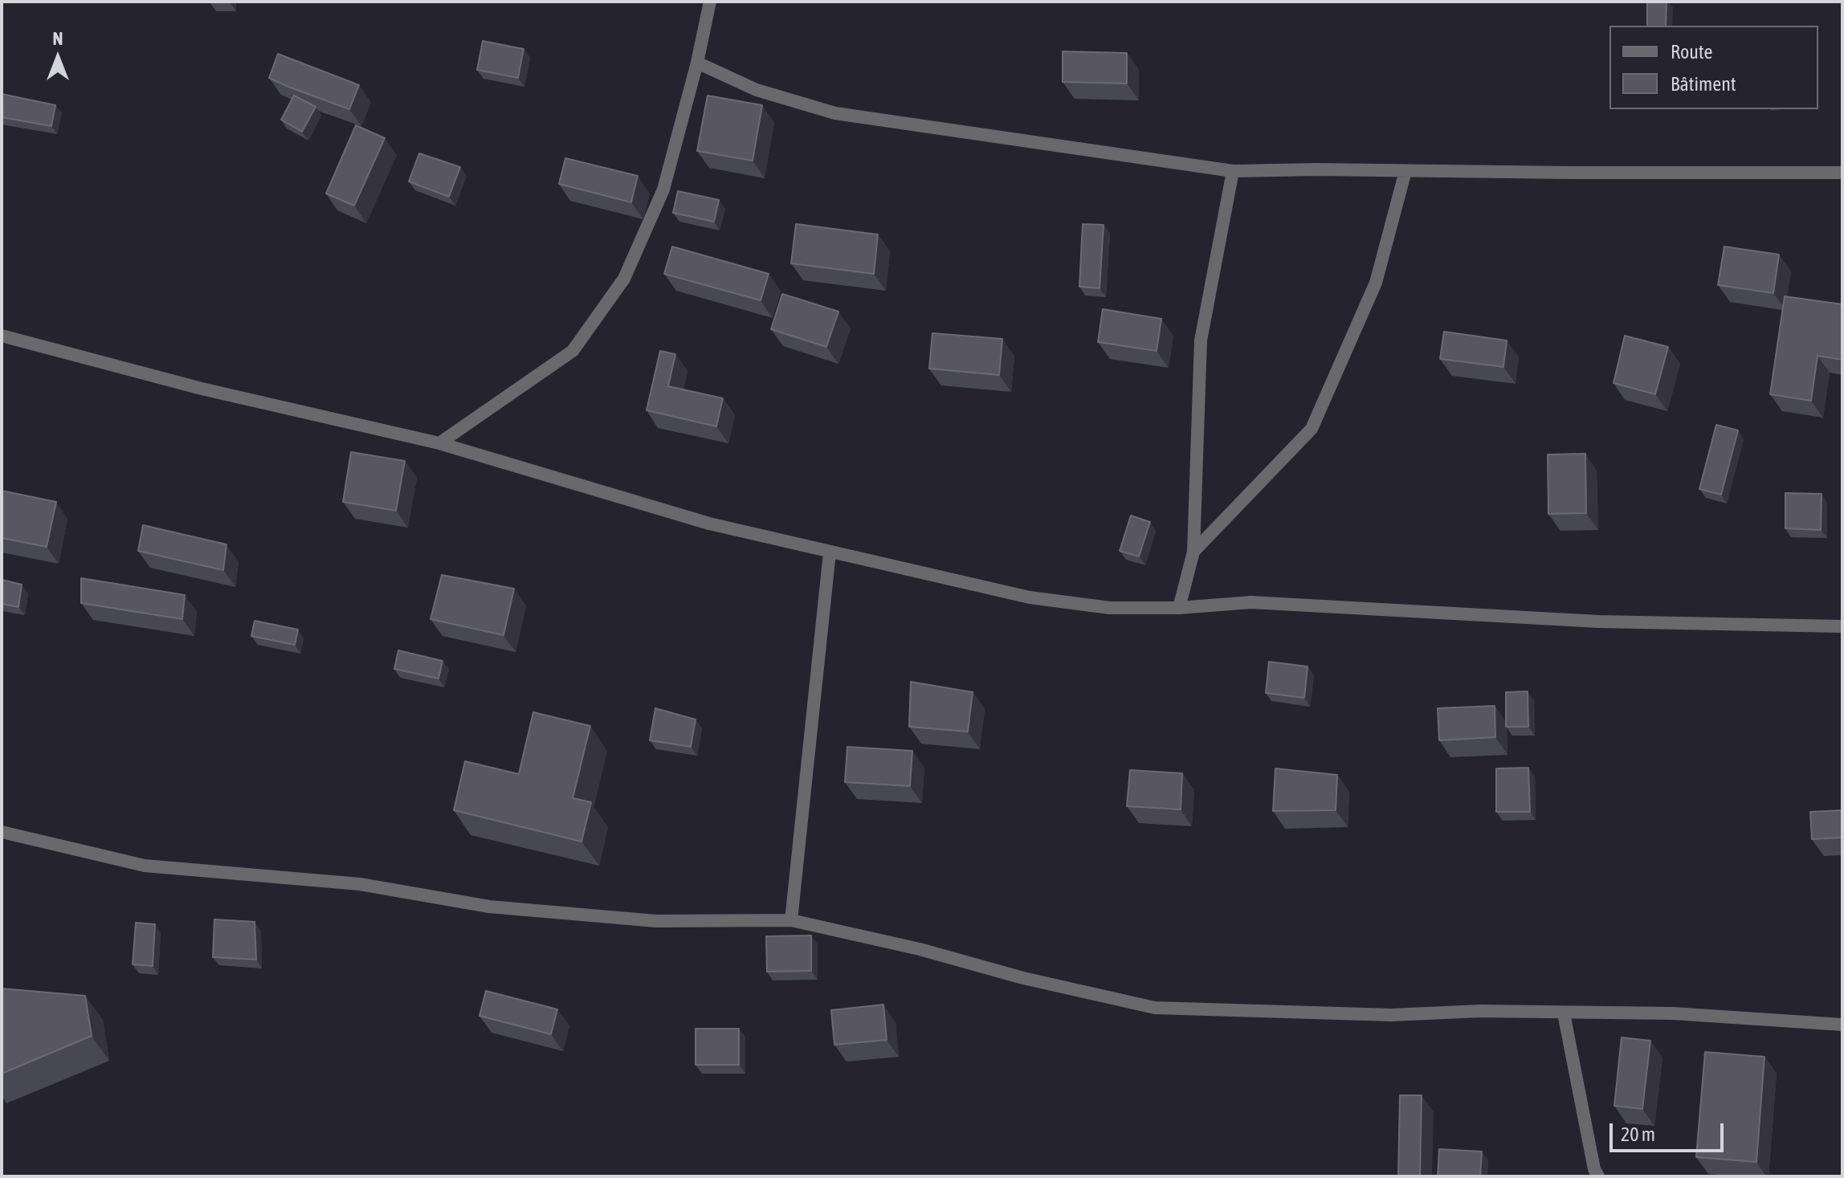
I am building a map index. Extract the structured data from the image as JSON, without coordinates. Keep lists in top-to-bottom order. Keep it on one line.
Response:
{"legend":["Route","Bâtiment"],"scale_bar":"20 m","north":"top"}
